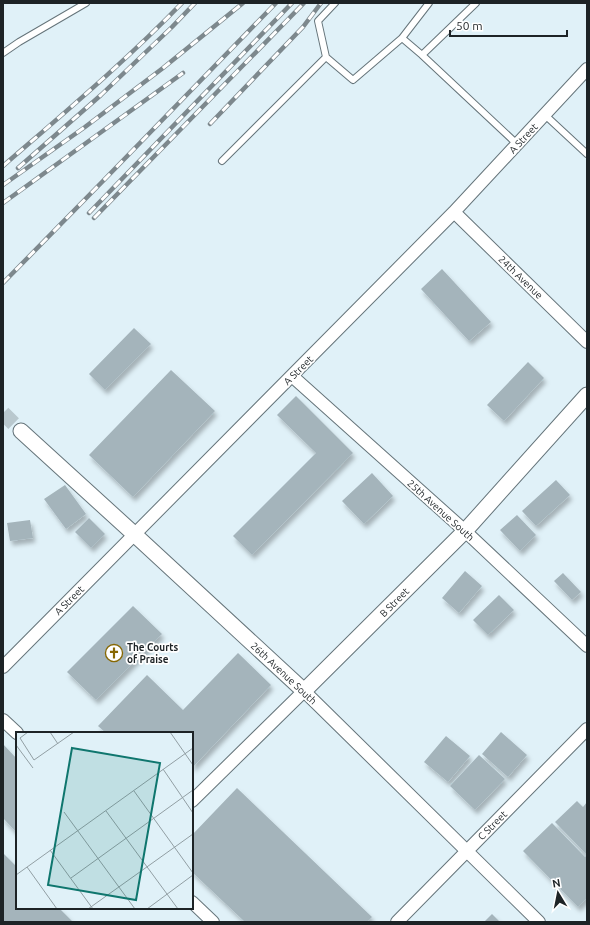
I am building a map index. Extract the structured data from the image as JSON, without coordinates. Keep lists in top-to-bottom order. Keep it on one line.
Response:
{"streets":{"street":["A Street","24th Avenue","25th Avenue South","B Street","26th Avenue South","C Street"]},"crossings":[["A Street","24th Avenue"],["A Street","25th Avenue South"],["A Street","26th Avenue South"],["25th Avenue South","B Street"],["B Street","26th Avenue South"],["26th Avenue South","C Street"]],"places":{"church":["The Courts of Praise"]},"scale_bar":"50 m","north":"top"}
